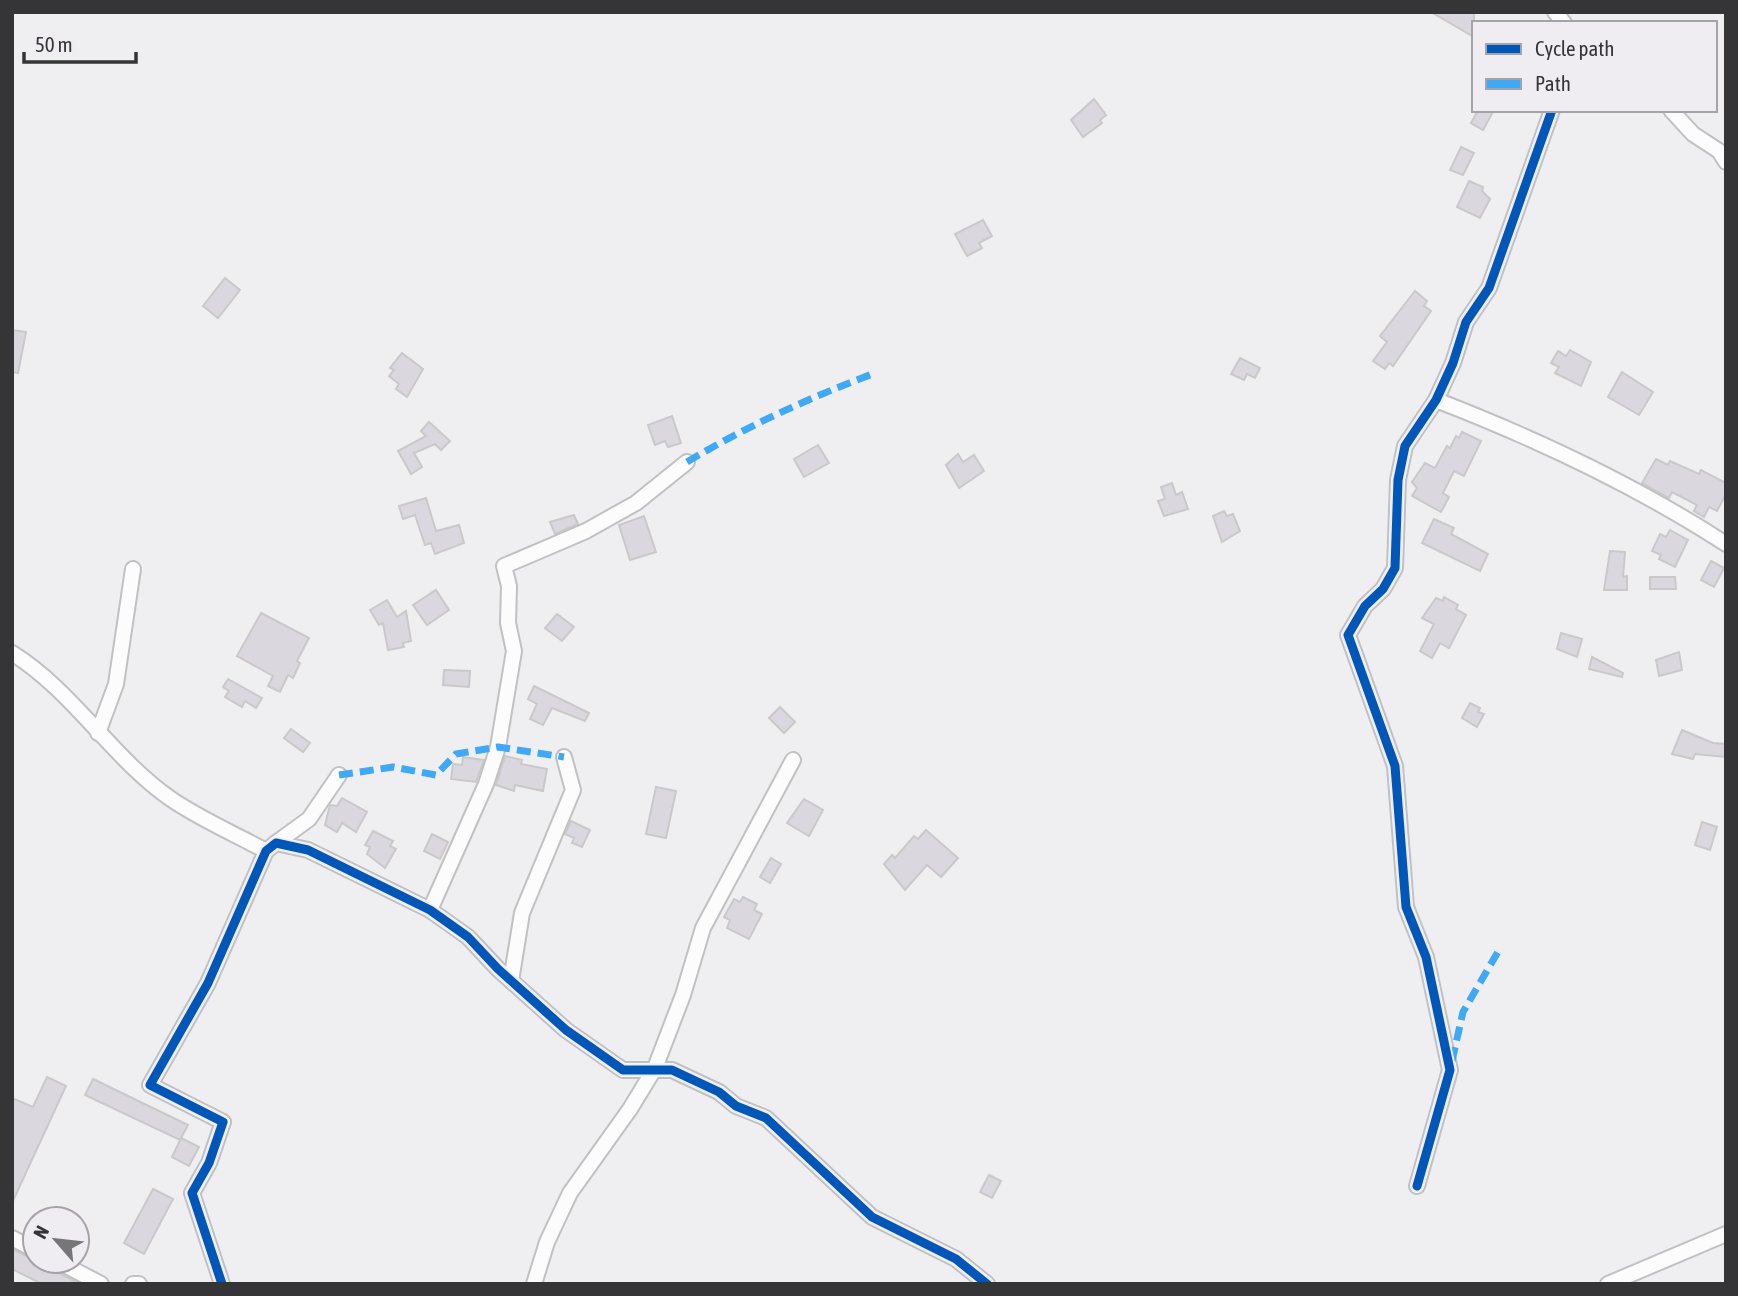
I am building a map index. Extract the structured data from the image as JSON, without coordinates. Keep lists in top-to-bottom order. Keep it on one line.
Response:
{"legend":["Cycle path","Path"],"scale_bar":"50 m","north":"top left"}
